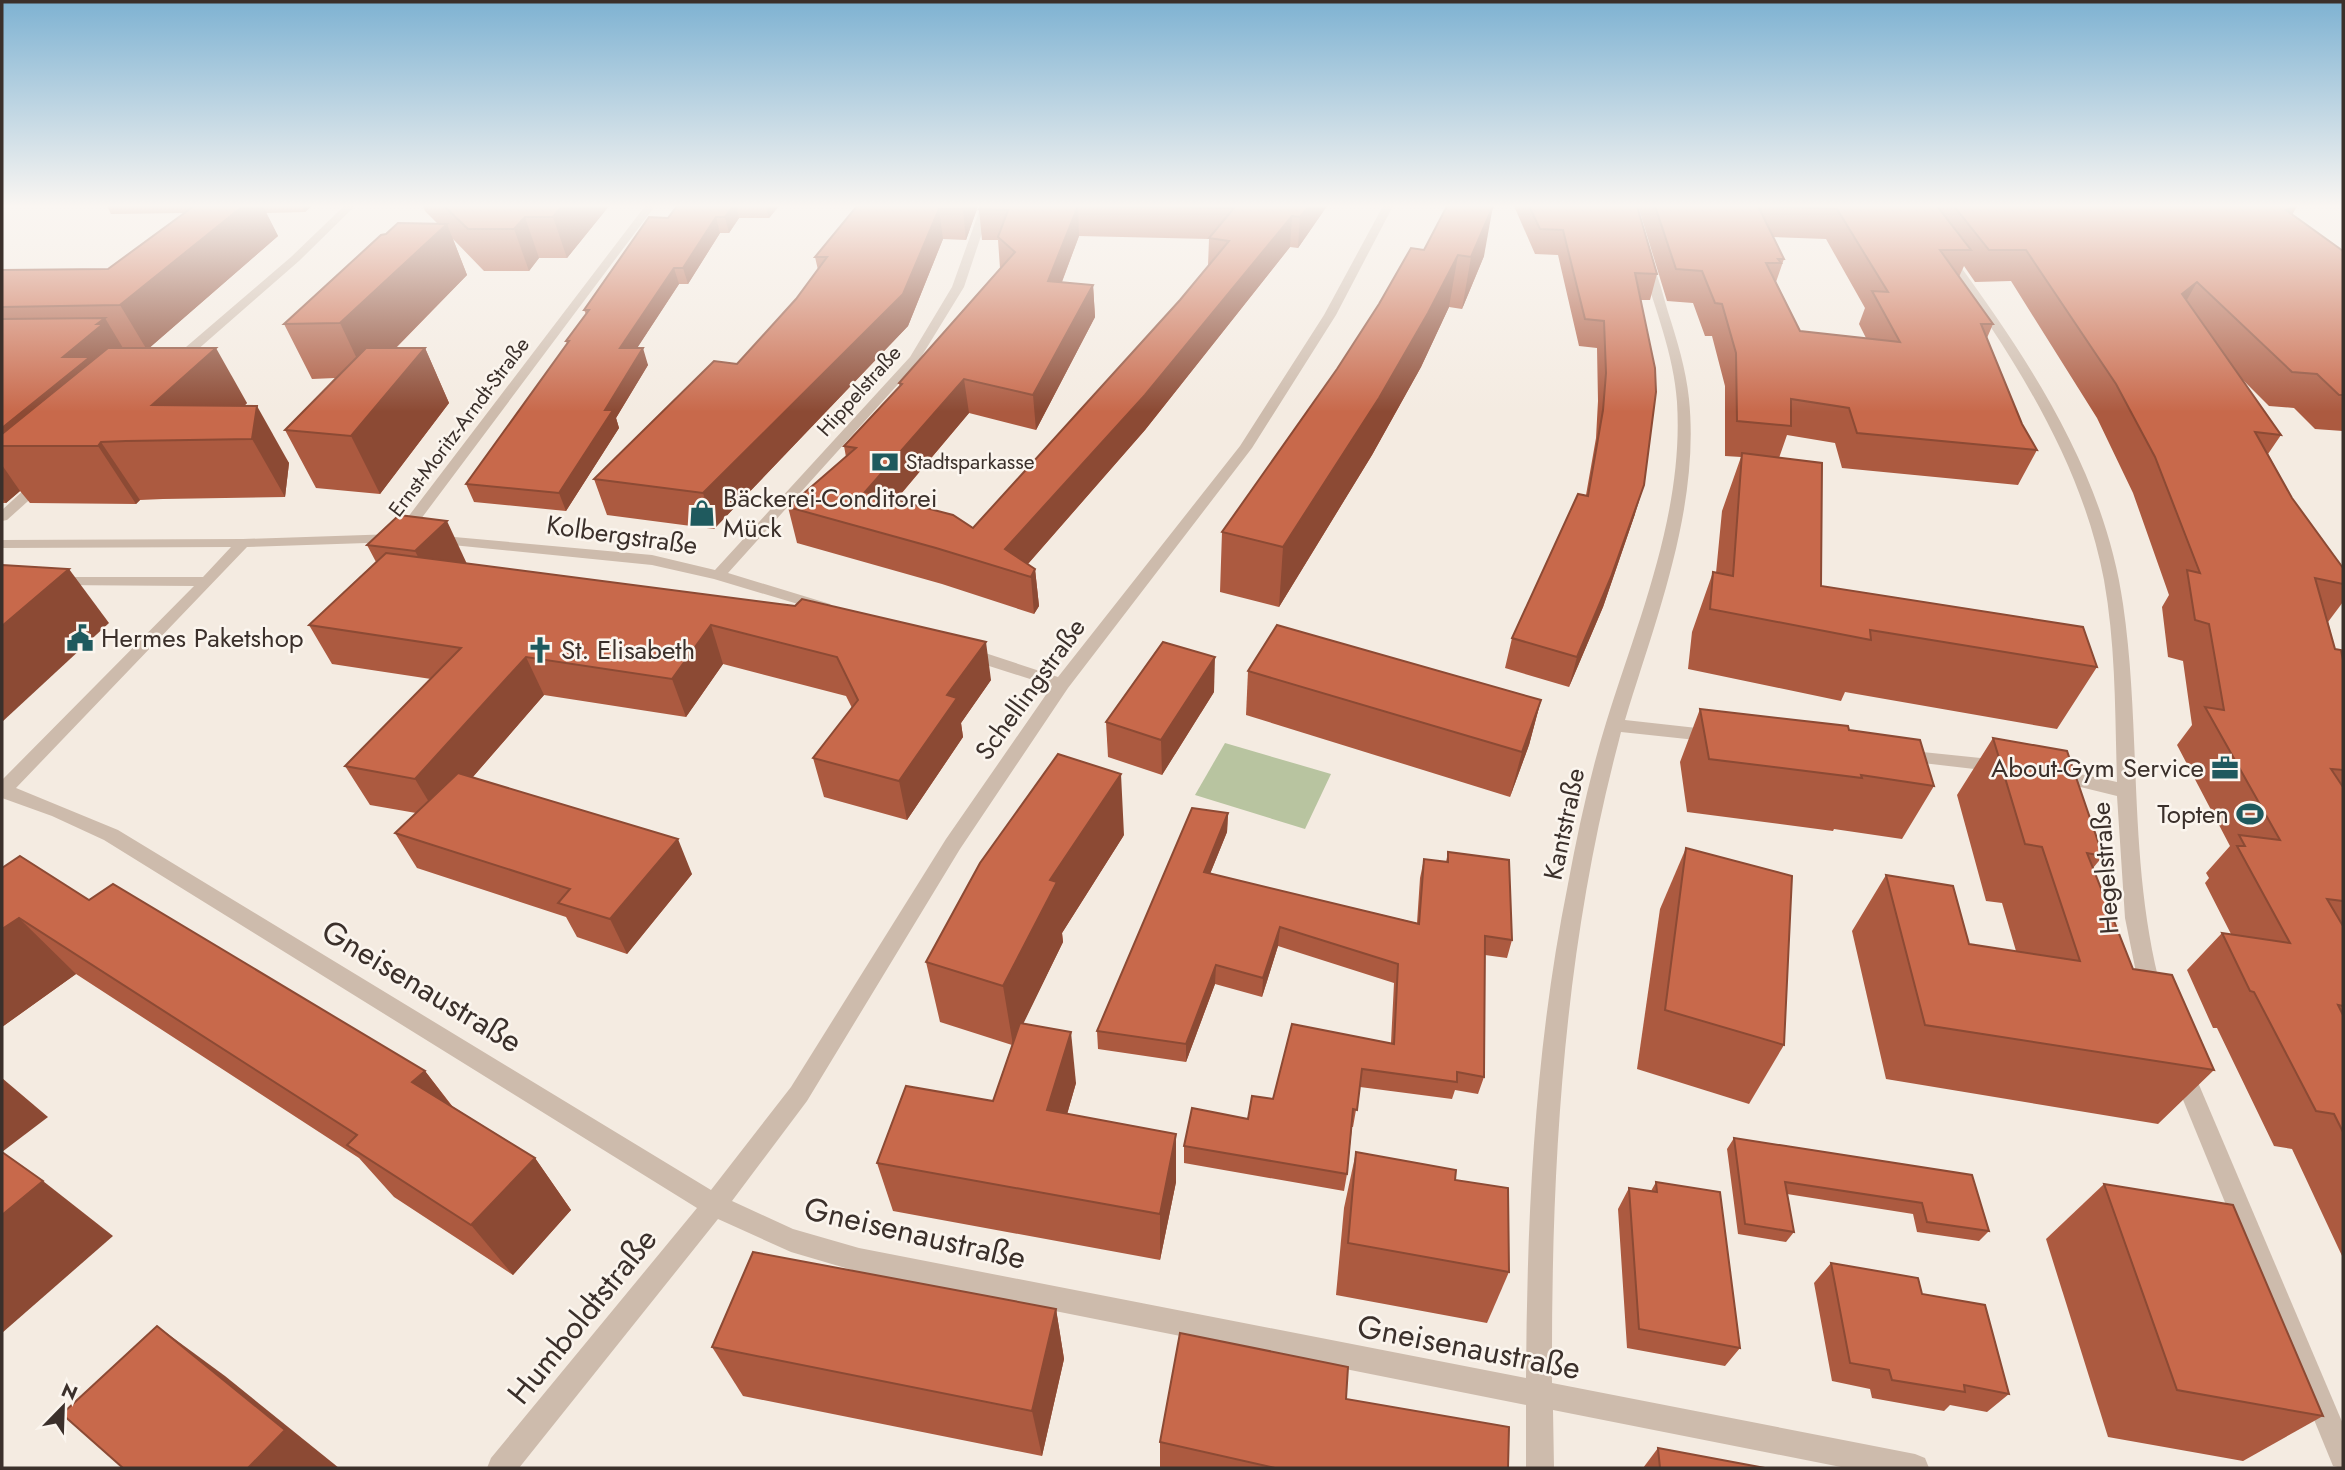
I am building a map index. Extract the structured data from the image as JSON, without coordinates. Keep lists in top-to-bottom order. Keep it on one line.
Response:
{"streets":{"street":["Hippelstraße","Ernst-Moritz-Arndt-Straße","Kolbergstraße","Schellingstraße","Kantstraße","Hegelstraße","Gneisenaustraße","Humboldtstraße"]},"crossings":[["Hippelstraße","Kolbergstraße"],["Ernst-Moritz-Arndt-Straße","Kolbergstraße"],["Schellingstraße","Gneisenaustraße"],["Schellingstraße","Humboldtstraße"],["Kantstraße","Gneisenaustraße"],["Gneisenaustraße","Humboldtstraße"]],"places":{"bank":["Stadtsparkasse"],"shop":["Bäckerei-Conditorei Mück"],"public building":["Hermes Paketshop"],"church":["St. Elisabeth"],"office":["About-Gym Service"],"sports":["Topten"]},"north":"top right"}
